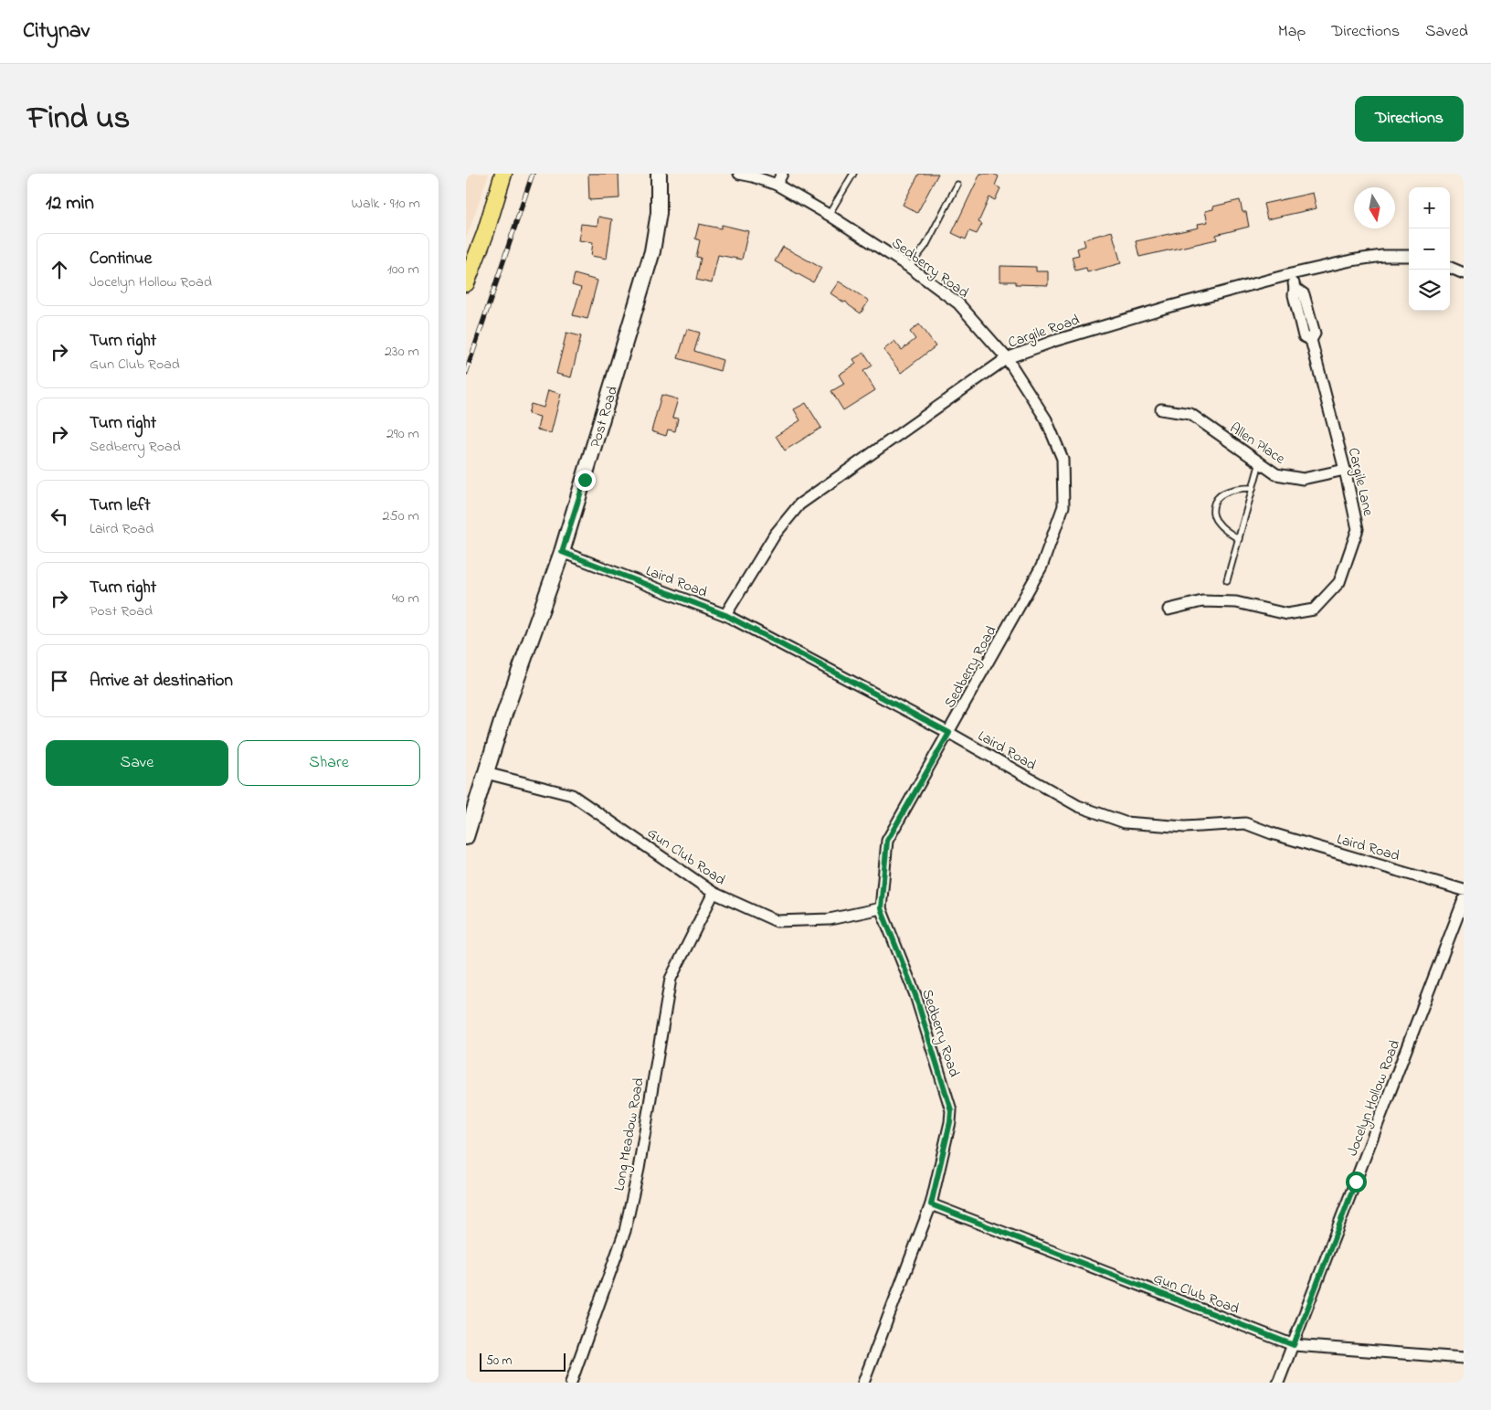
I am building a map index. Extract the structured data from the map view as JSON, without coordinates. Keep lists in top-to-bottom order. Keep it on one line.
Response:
{"streets":{"street":["Sedberry Road","Cargile Road","Post Road","Allen Place","Cargile Lane","Laird Road","Gun Club Road","Jocelyn Hollow Road","Long Meadow Road"]},"crossings":[["Sedberry Road","Cargile Road"],["Sedberry Road","Laird Road"],["Sedberry Road","Gun Club Road"],["Cargile Road","Cargile Lane"],["Cargile Road","Laird Road"],["Post Road","Laird Road"],["Post Road","Gun Club Road"],["Allen Place","Cargile Lane"],["Gun Club Road","Jocelyn Hollow Road"],["Gun Club Road","Long Meadow Road"]],"scale_bar":"50 m","north":"bottom","page":{"header":"Citynav","nav":["Map","Directions","Saved"],"title":"Find us","buttons":["Directions",["Save","Share"]],"heading":["12 min","Walk · 910 m"],"map_buttons":["+","−"],"list":[["Continue","Jocelyn Hollow Road","100 m"],["Turn right","Gun Club Road","230 m"],["Turn right","Sedberry Road","290 m"],["Turn left","Laird Road","250 m"],["Turn right","Post Road","40 m"],"Arrive at destination"],"scale":"50 m"}}
